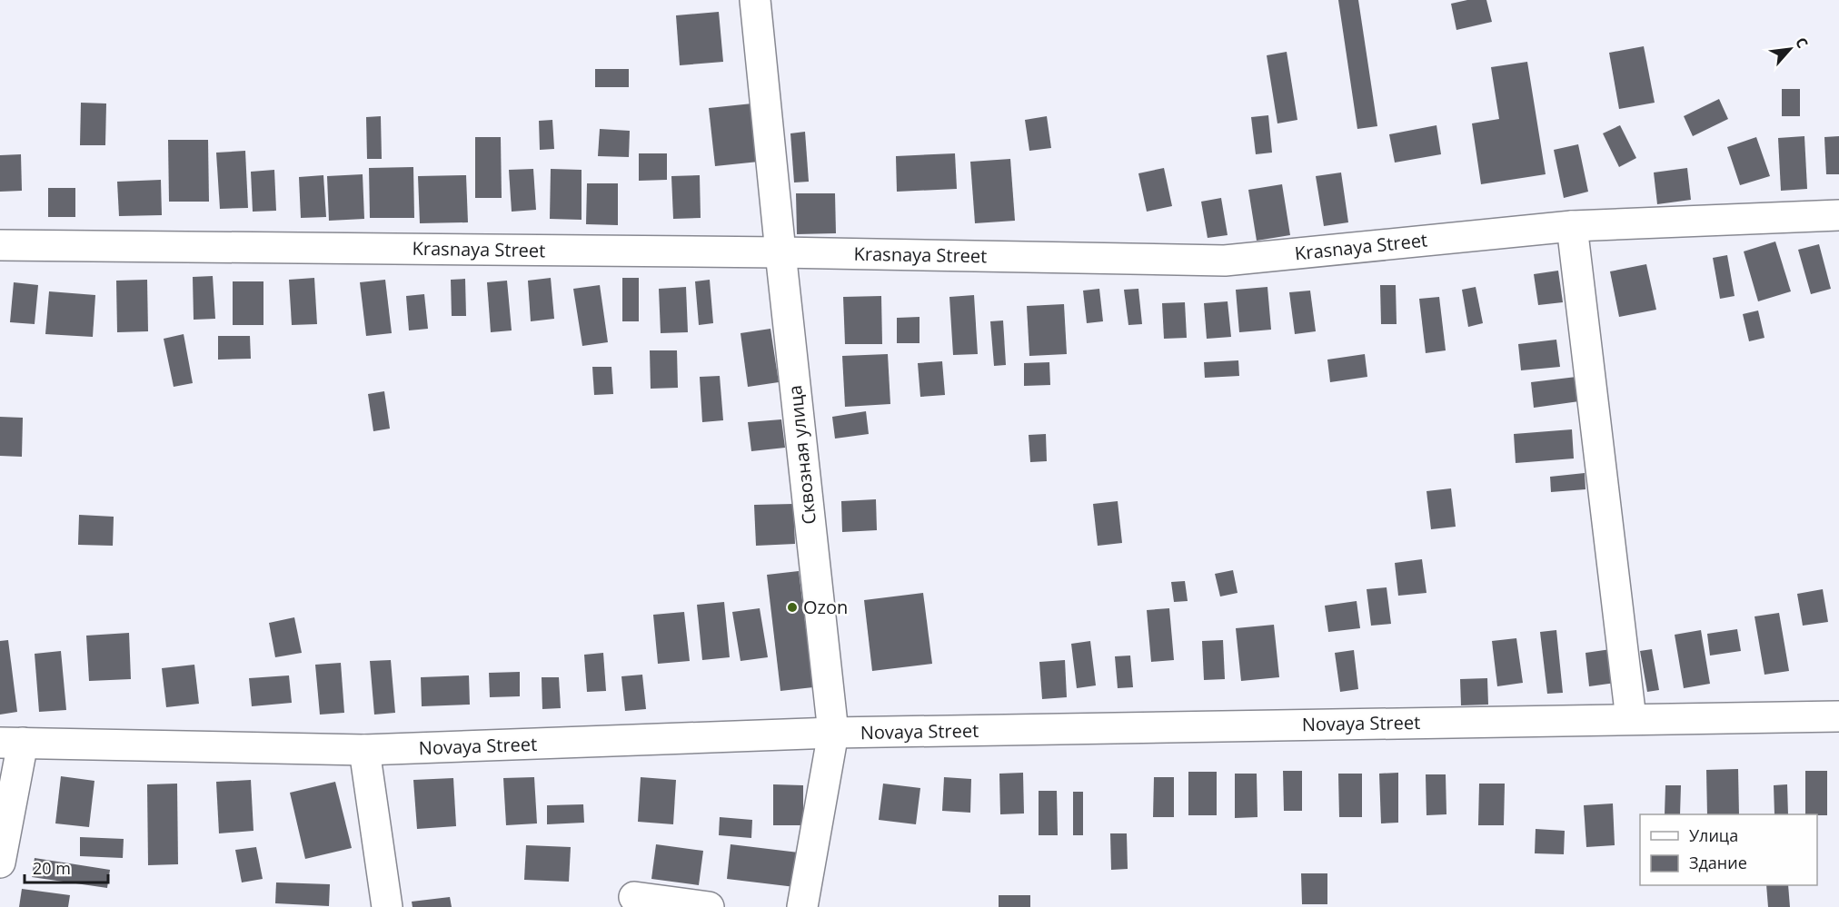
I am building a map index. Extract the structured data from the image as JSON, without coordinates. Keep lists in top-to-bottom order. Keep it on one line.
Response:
{"streets":{"street":["Krasnaya Street","Сквозная улица","Novaya Street"]},"crossings":[["Krasnaya Street","Сквозная улица"],["Сквозная улица","Novaya Street"]],"places":["Ozon"],"legend":["Улица","Здание"],"scale_bar":"20 m","north":"top right"}
